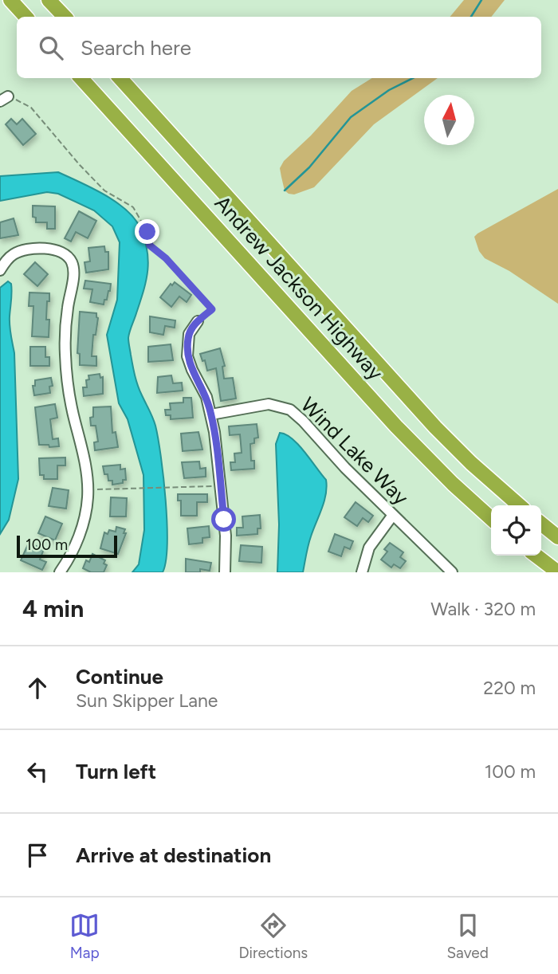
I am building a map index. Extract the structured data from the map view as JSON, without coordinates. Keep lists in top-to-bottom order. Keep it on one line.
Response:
{"streets":{"highway":["Andrew Jackson Highway"],"street":["Wind Lake Way"]},"scale_bar":"100 m","north":"top","page":{"search":"Search here","scale":"100 m","heading":["4 min","Walk · 320 m"],"list":[["Continue","Sun Skipper Lane","220 m"],["Turn left","100 m"],"Arrive at destination"],"nav":["Map","Directions","Saved"]}}
